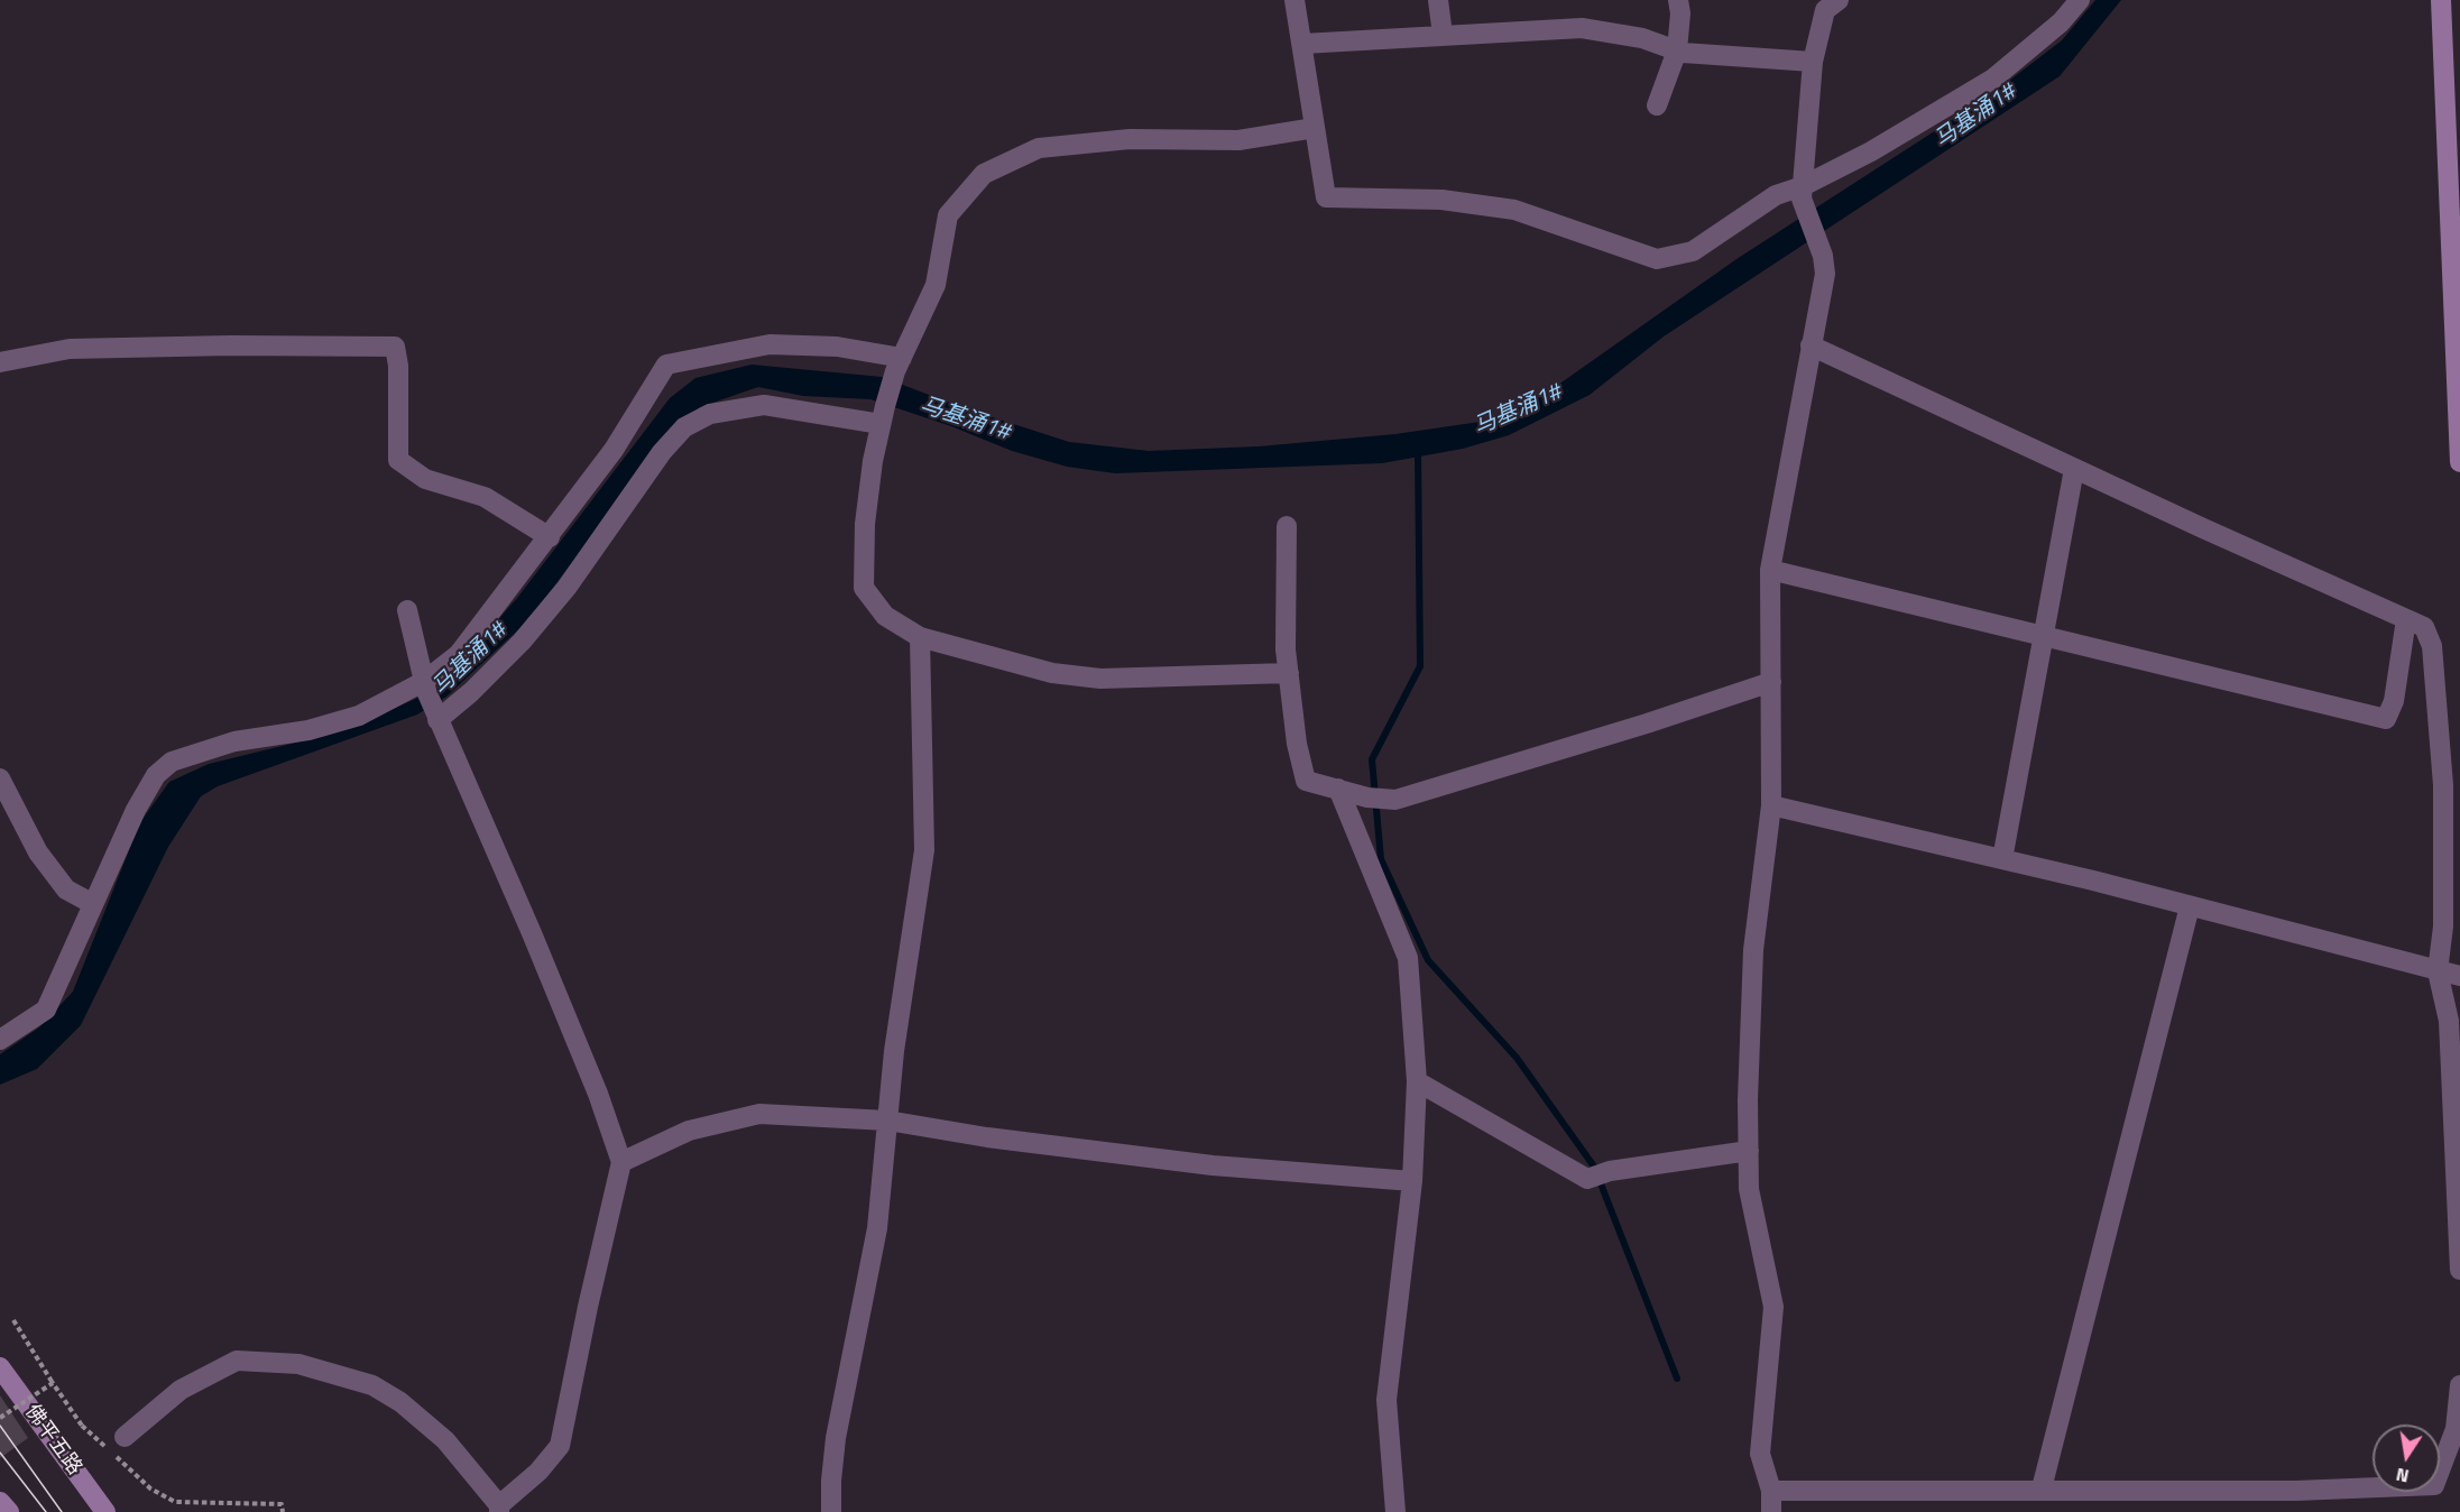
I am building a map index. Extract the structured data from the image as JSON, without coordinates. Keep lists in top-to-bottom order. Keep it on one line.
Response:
{"streets":{"main road":["佛平五路"]},"water":["马基涌1#"],"north":"bottom"}
